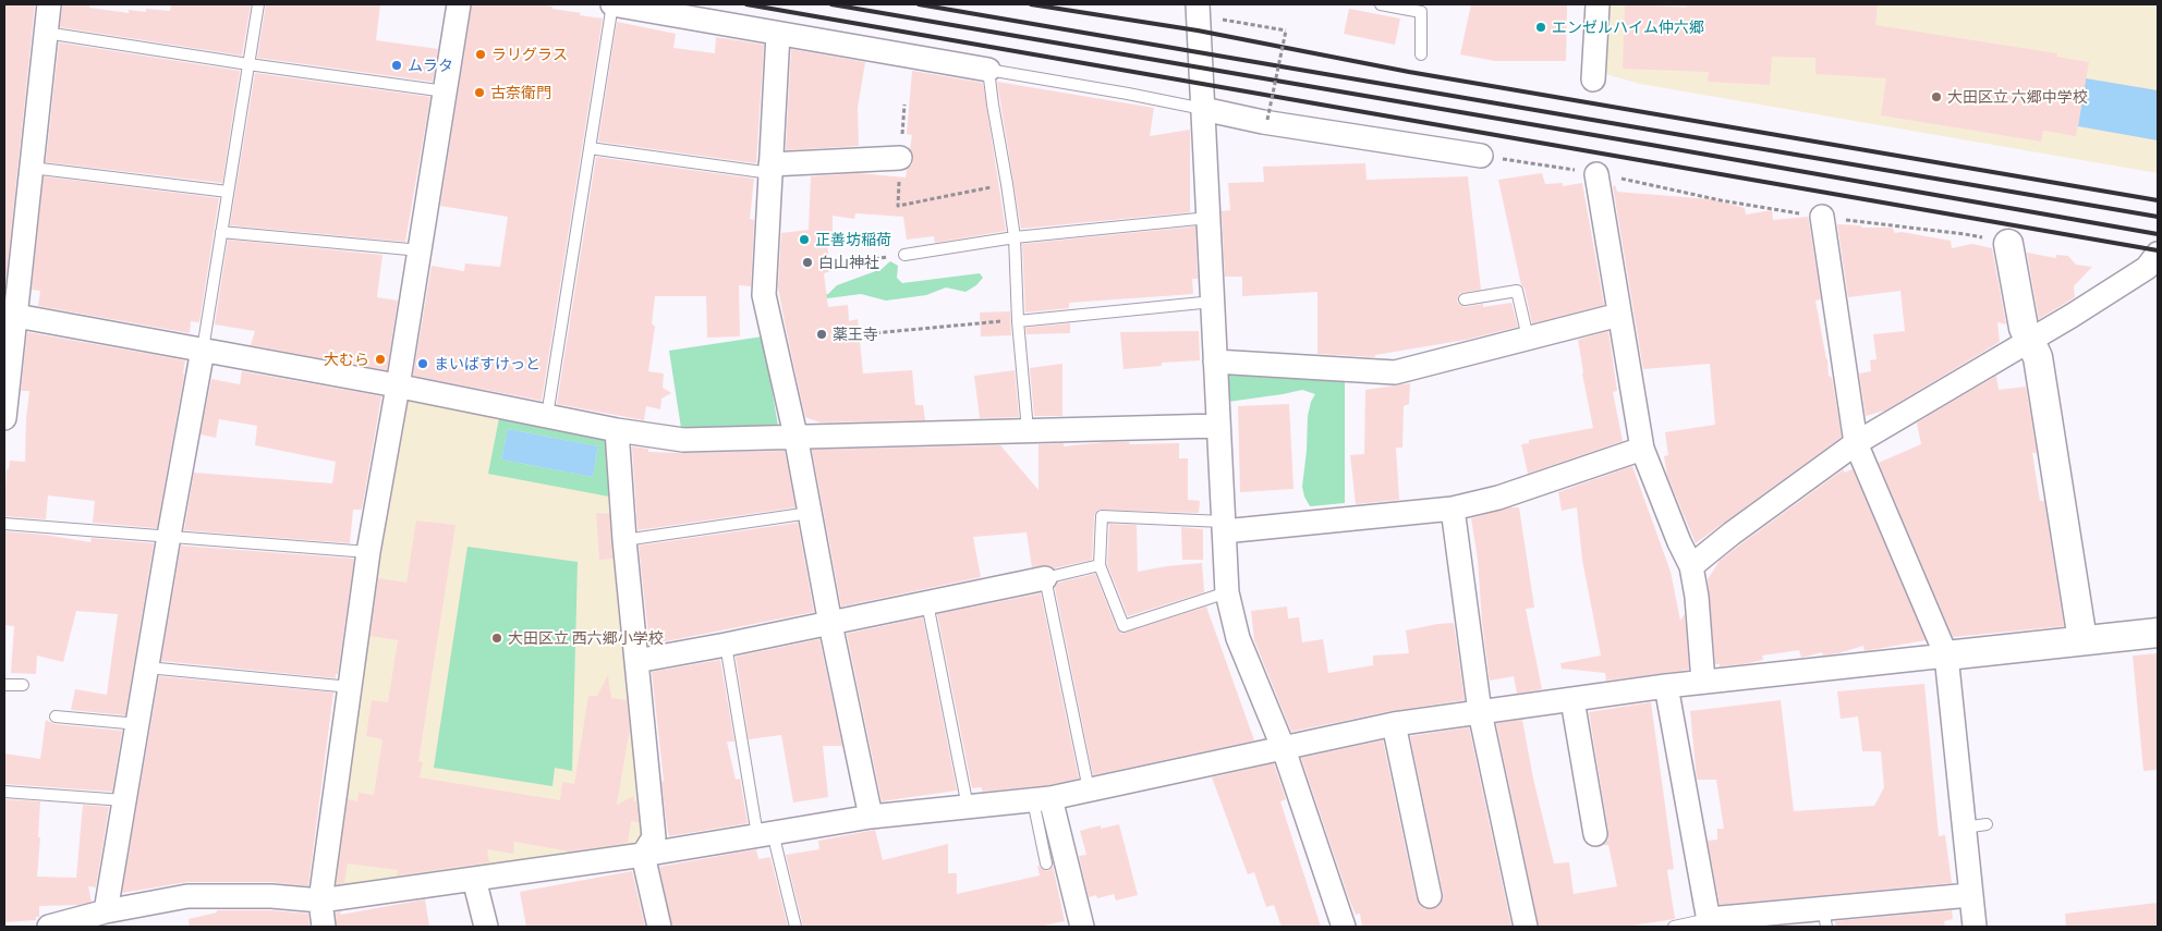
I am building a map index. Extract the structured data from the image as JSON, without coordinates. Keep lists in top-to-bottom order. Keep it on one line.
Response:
{"places":["エンゼルハイム仲六郷","ラリグラス","ムラタ","古奈衛門","大田区立 六郷中学校","正善坊稲荷","白山神社","薬王寺","大むら","まいばすけっと","大田区立 西六郷小学校"]}
